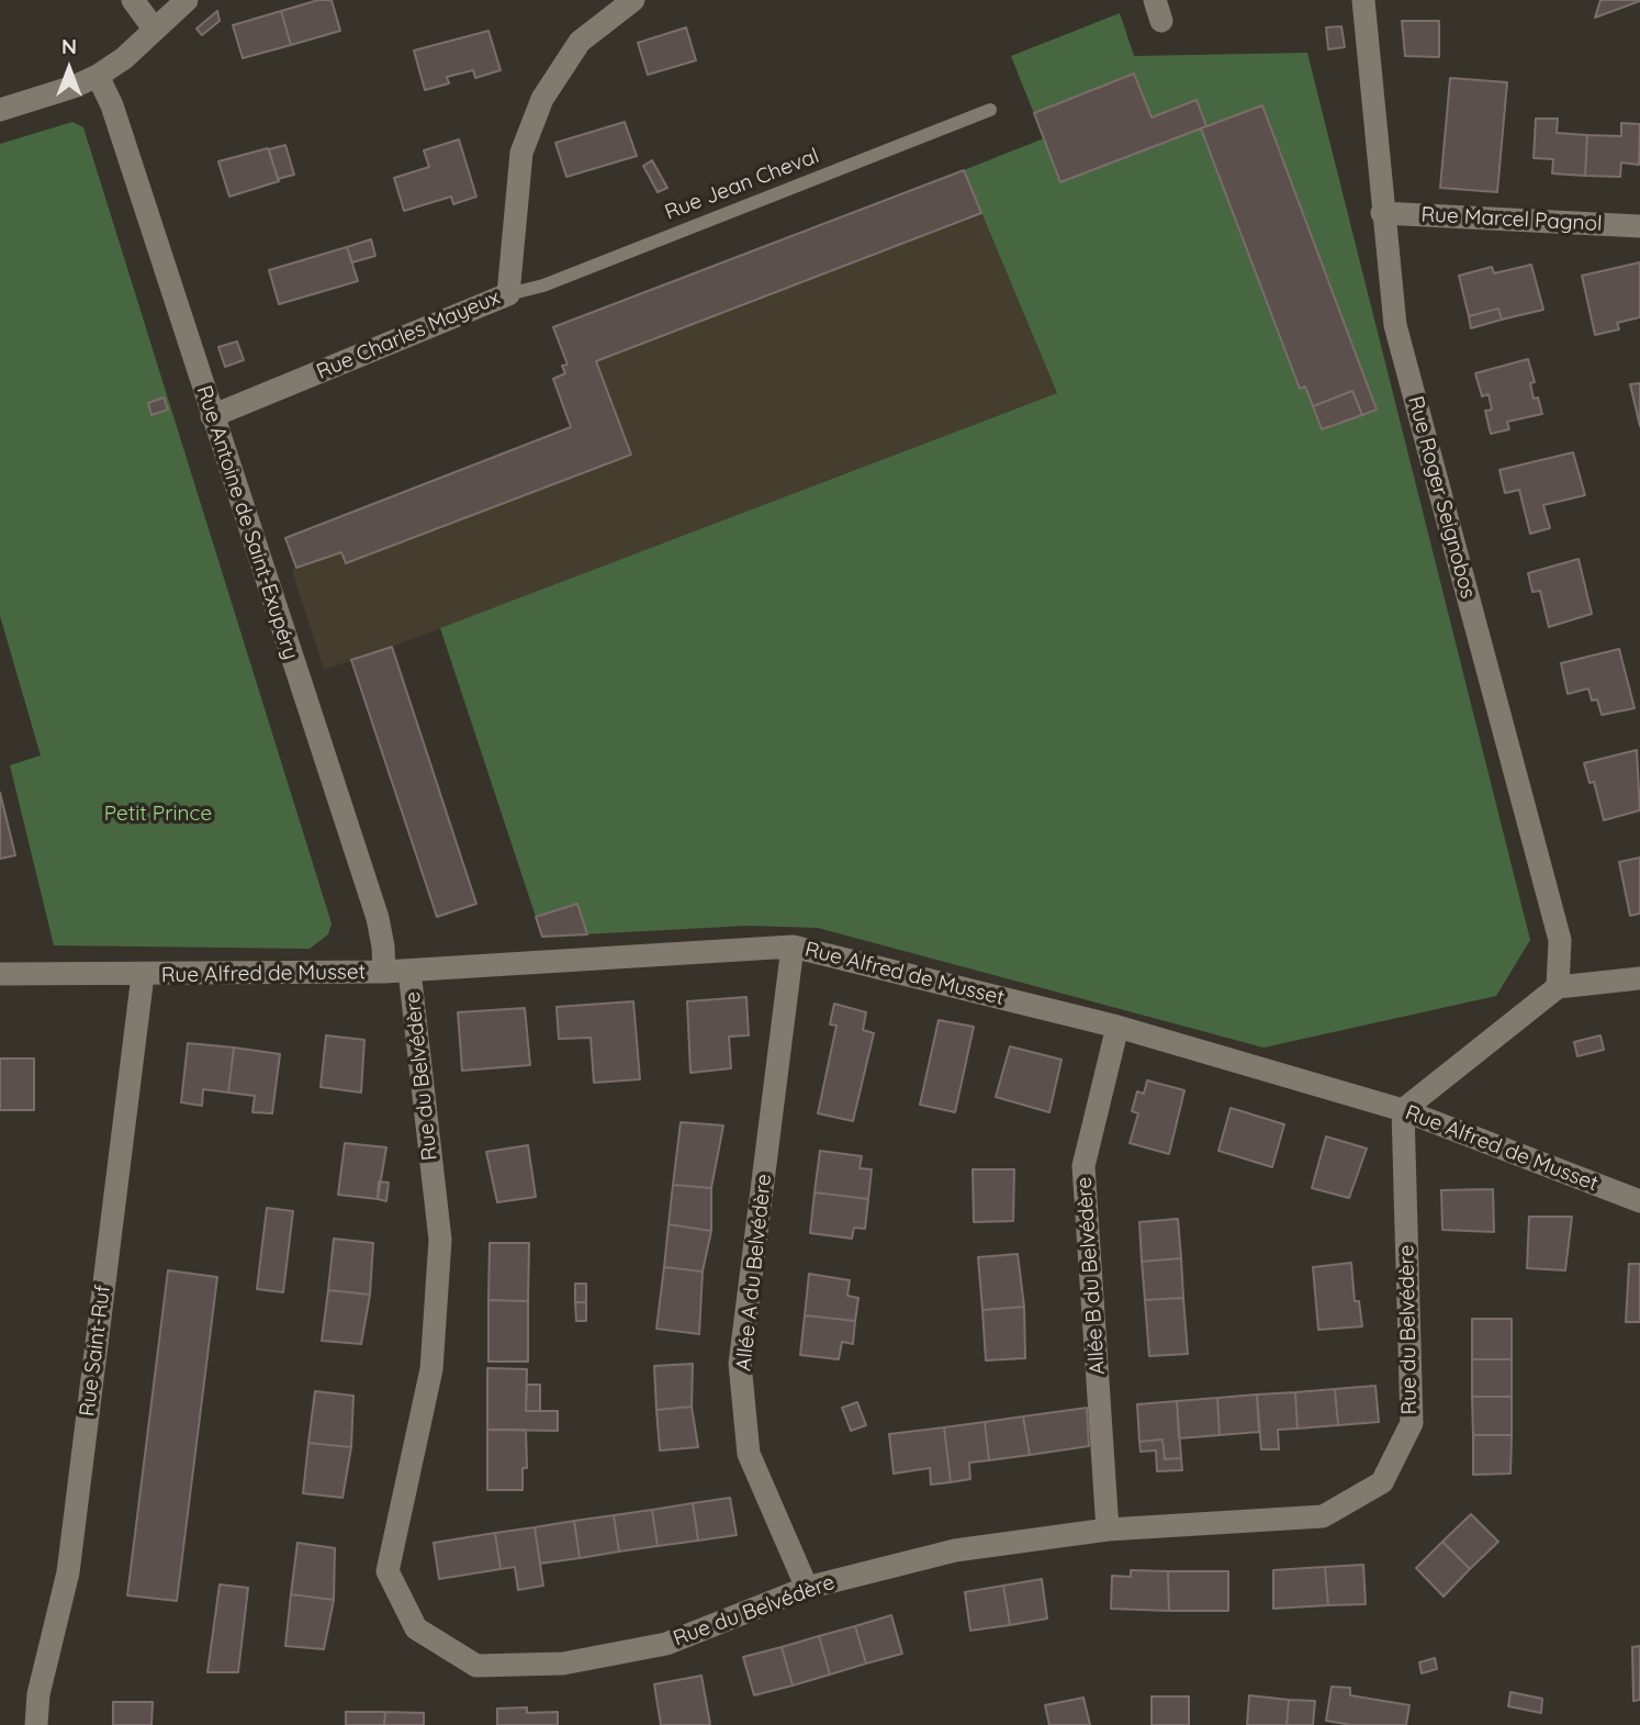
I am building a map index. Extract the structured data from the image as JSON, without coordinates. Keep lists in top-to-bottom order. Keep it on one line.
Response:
{"streets":{"street":["Rue Marcel Pagnol","Rue Charles Mayeux","Rue Roger Seignobos","Rue Antoine de Saint-Exupéry","Rue Alfred de Musset","Rue du Belvédère","Allée A du Belvédère","Allée B du Belvédère","Rue Saint-Ruf"],"lane":["Rue Jean Cheval"]},"crossings":[["Rue Jean Cheval","Rue Charles Mayeux"],["Rue Marcel Pagnol","Rue Roger Seignobos"],["Rue Charles Mayeux","Rue Antoine de Saint-Exupéry"],["Rue Antoine de Saint-Exupéry","Rue Alfred de Musset"],["Rue Alfred de Musset","Rue du Belvédère"],["Rue Alfred de Musset","Allée A du Belvédère"],["Rue Alfred de Musset","Allée B du Belvédère"],["Rue Alfred de Musset","Rue Saint-Ruf"],["Rue du Belvédère","Allée A du Belvédère"],["Rue du Belvédère","Allée B du Belvédère"]],"parks":["Petit Prince"],"north":"top"}
